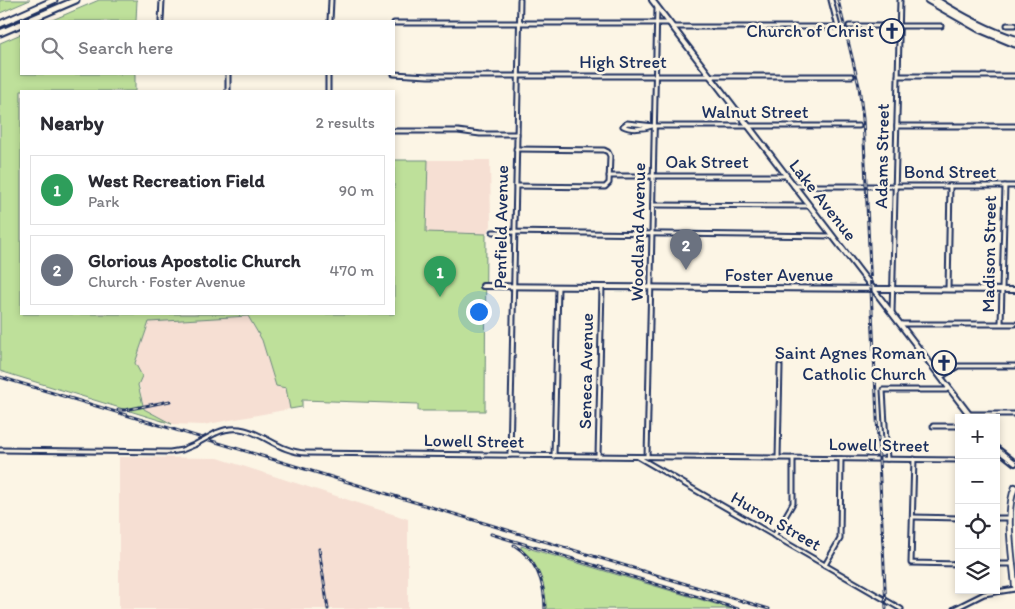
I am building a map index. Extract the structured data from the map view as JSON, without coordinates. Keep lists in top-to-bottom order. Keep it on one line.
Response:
{"streets":{"street":["High Street","Walnut Street","Adams Street","Oak Street","Bond Street","Lake Avenue","Penfield Avenue","Woodland Avenue","Madison Street","Foster Avenue","Seneca Avenue","Lowell Street","Huron Street"]},"crossings":[["High Street","Lake Avenue"],["High Street","Penfield Avenue"],["High Street","Woodland Avenue"],["Walnut Street","Lake Avenue"],["Walnut Street","Woodland Avenue"],["Adams Street","Bond Street"],["Adams Street","Lake Avenue"],["Adams Street","Foster Avenue"],["Oak Street","Lake Avenue"],["Oak Street","Woodland Avenue"],["Bond Street","Lake Avenue"],["Bond Street","Madison Street"],["Lake Avenue","Woodland Avenue"],["Lake Avenue","Foster Avenue"],["Penfield Avenue","Foster Avenue"],["Penfield Avenue","Lowell Street"],["Woodland Avenue","Foster Avenue"],["Woodland Avenue","Lowell Street"],["Madison Street","Foster Avenue"],["Foster Avenue","Seneca Avenue"],["Seneca Avenue","Lowell Street"],["Lowell Street","Huron Street"]],"places":{"church":["Church of Christ","Saint Agnes Roman Catholic Church"]},"page":{"search":"Search here","heading":["Nearby","2 results"],"list":[{"mark":"1","name":"West Recreation Field","note":"Park","value":"90 m"},{"mark":"2","name":"Glorious Apostolic Church","note":"Church · Foster Avenue","value":"470 m"}],"pins":["2","1"],"map_buttons":["+","−"]}}
